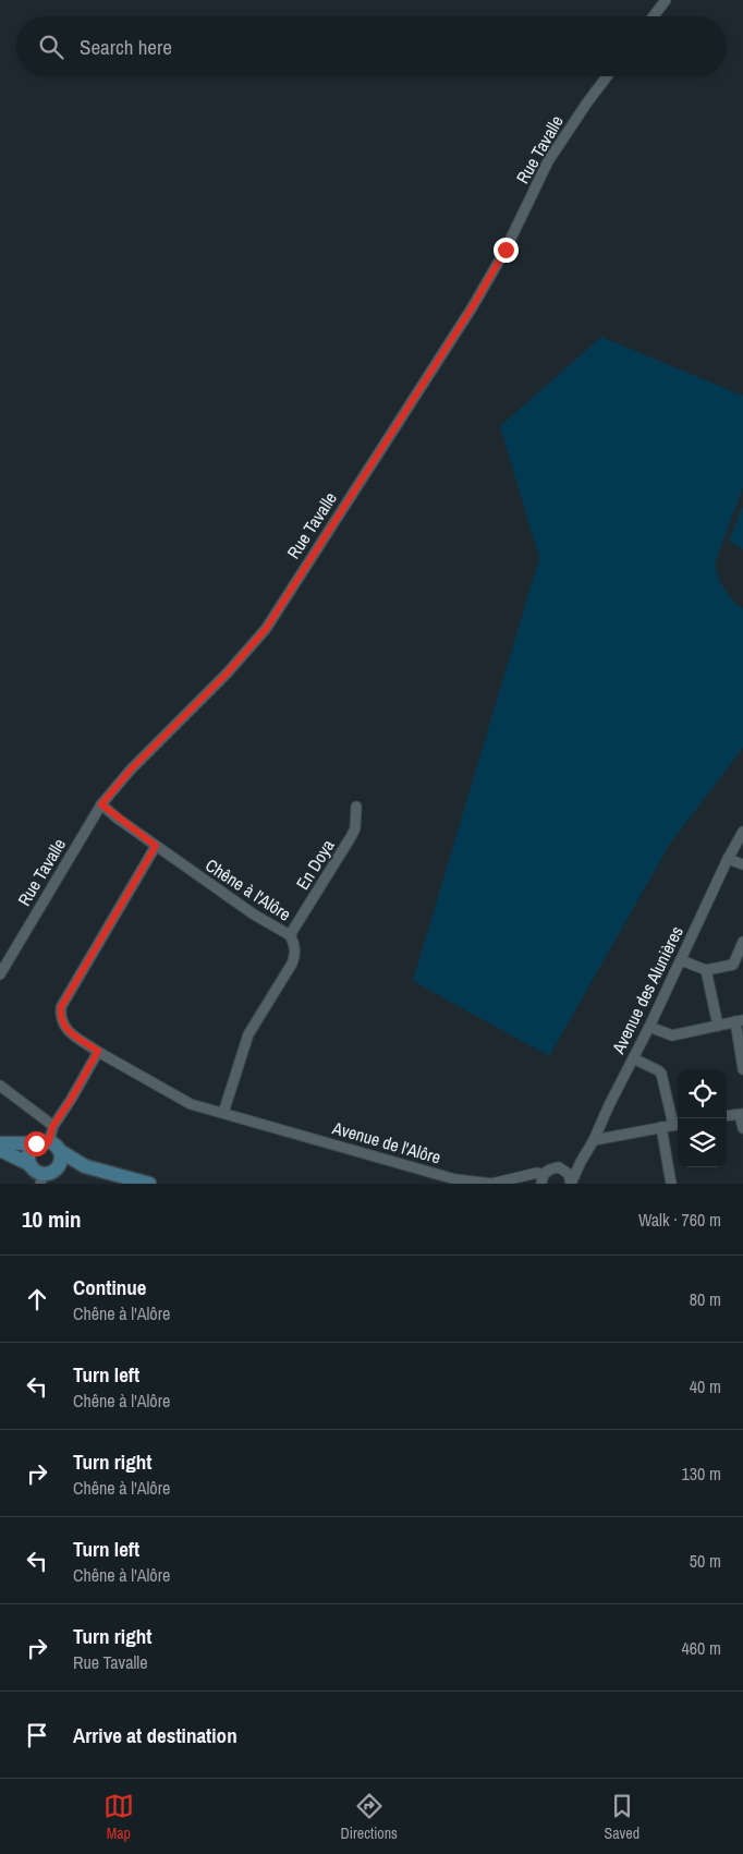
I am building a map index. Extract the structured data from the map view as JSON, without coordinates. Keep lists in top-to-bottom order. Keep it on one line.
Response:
{"streets":{"street":["Rue Tavalle","En Doya","Chêne à l'Alôre","Avenue des Alunières","Avenue de l'Alôre"]},"crossings":[["Rue Tavalle","Chêne à l'Alôre"],["En Doya","Chêne à l'Alôre"],["Chêne à l'Alôre","Avenue de l'Alôre"]],"page":{"search":"Search here","heading":["10 min","Walk · 760 m"],"list":[["Continue","Chêne à l'Alôre","80 m"],["Turn left","Chêne à l'Alôre","40 m"],["Turn right","Chêne à l'Alôre","130 m"],["Turn left","Chêne à l'Alôre","50 m"],["Turn right","Rue Tavalle","460 m"],"Arrive at destination"],"nav":["Map","Directions","Saved"]}}
